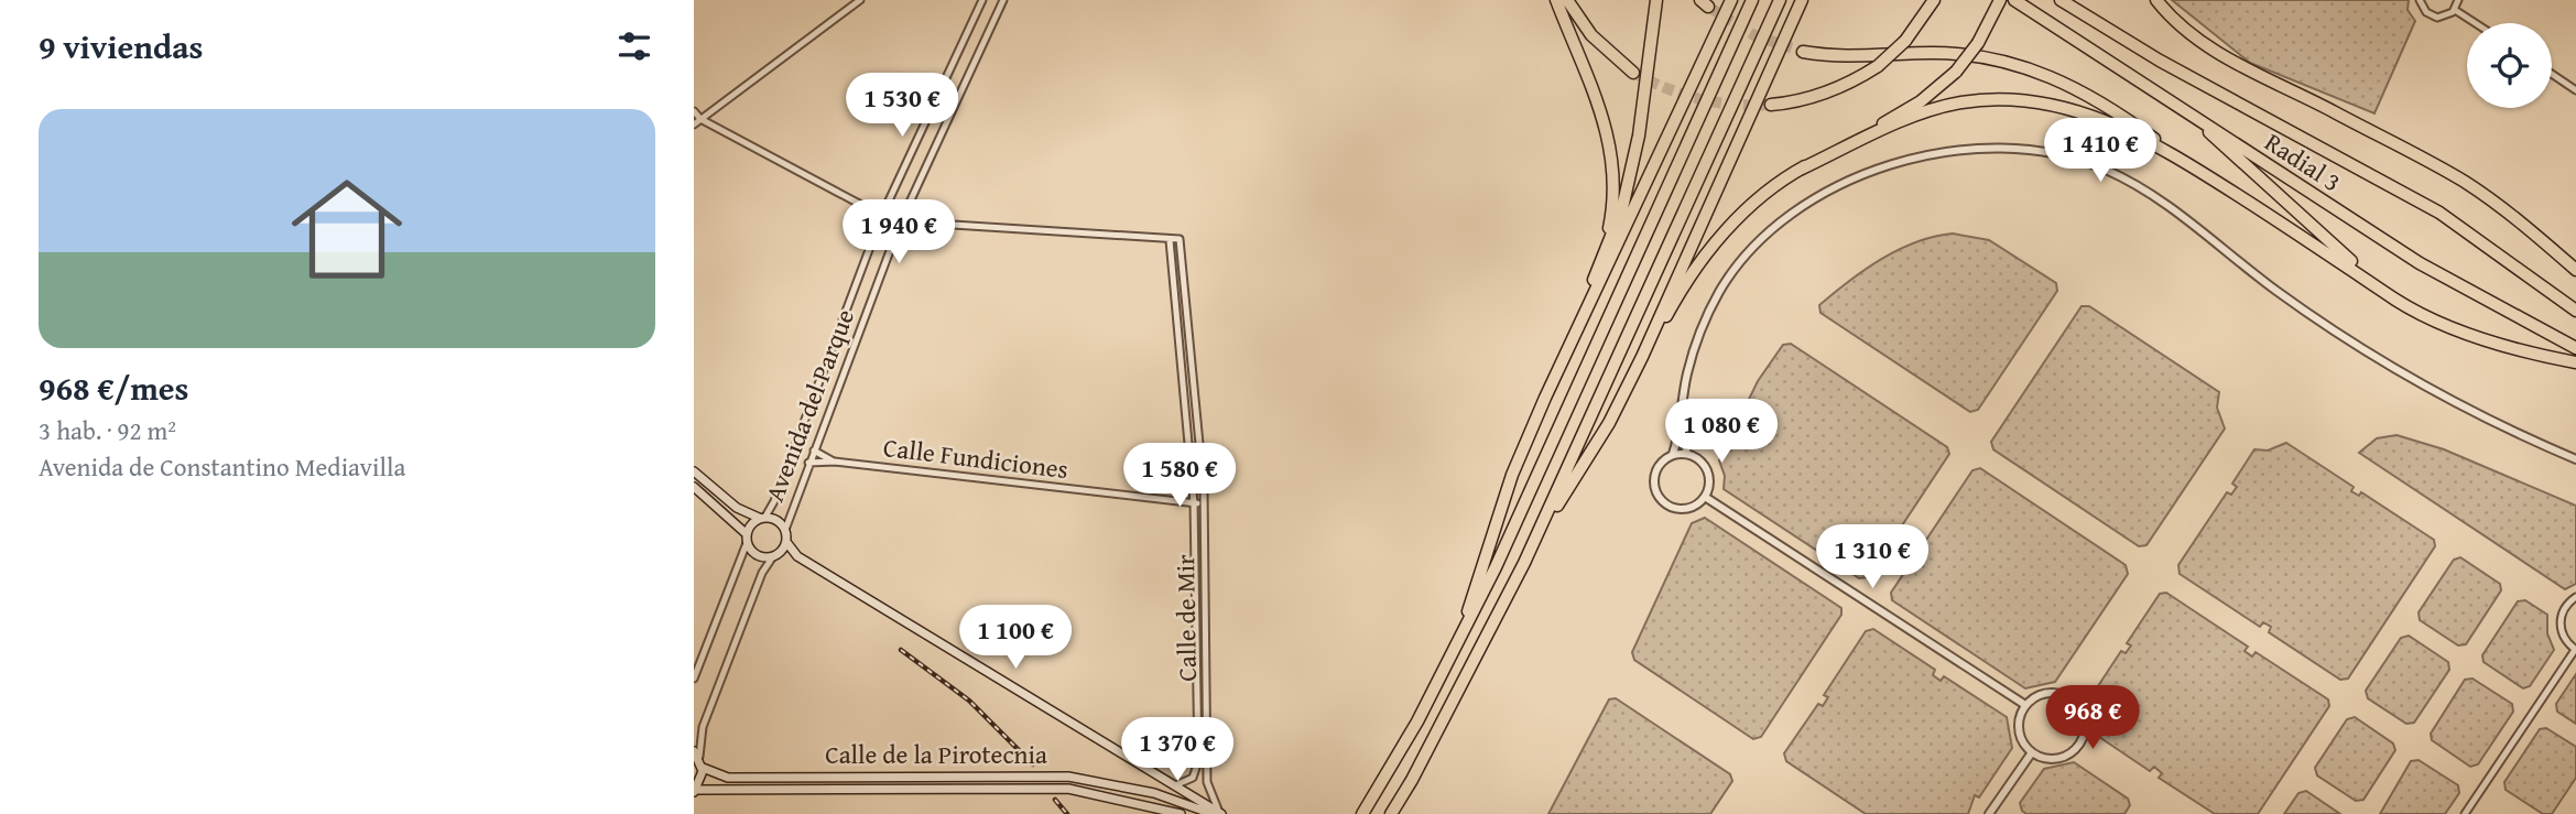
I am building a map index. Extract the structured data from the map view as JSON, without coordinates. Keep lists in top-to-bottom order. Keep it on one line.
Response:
{"streets":{"highway":["Radial 3"],"main road":["Calle de la Pirotecnia"],"street":["Avenida del Parque","Calle Fundiciones","Calle de Mir"]},"crossings":[["Avenida del Parque","Calle Fundiciones"],["Calle Fundiciones","Calle de Mir"],["Calle de Mir","Calle de la Pirotecnia"]],"page":{"heading":"9 viviendas","price":["1 530 €","1 410 €","1 940 €","1 080 €","1 580 €","1 310 €","1 100 €","968 €","1 370 €"],"list":[{"name":"968 €/mes","note":"3 hab. · 92 m² · Avenida de Constantino Mediavilla"}]}}
